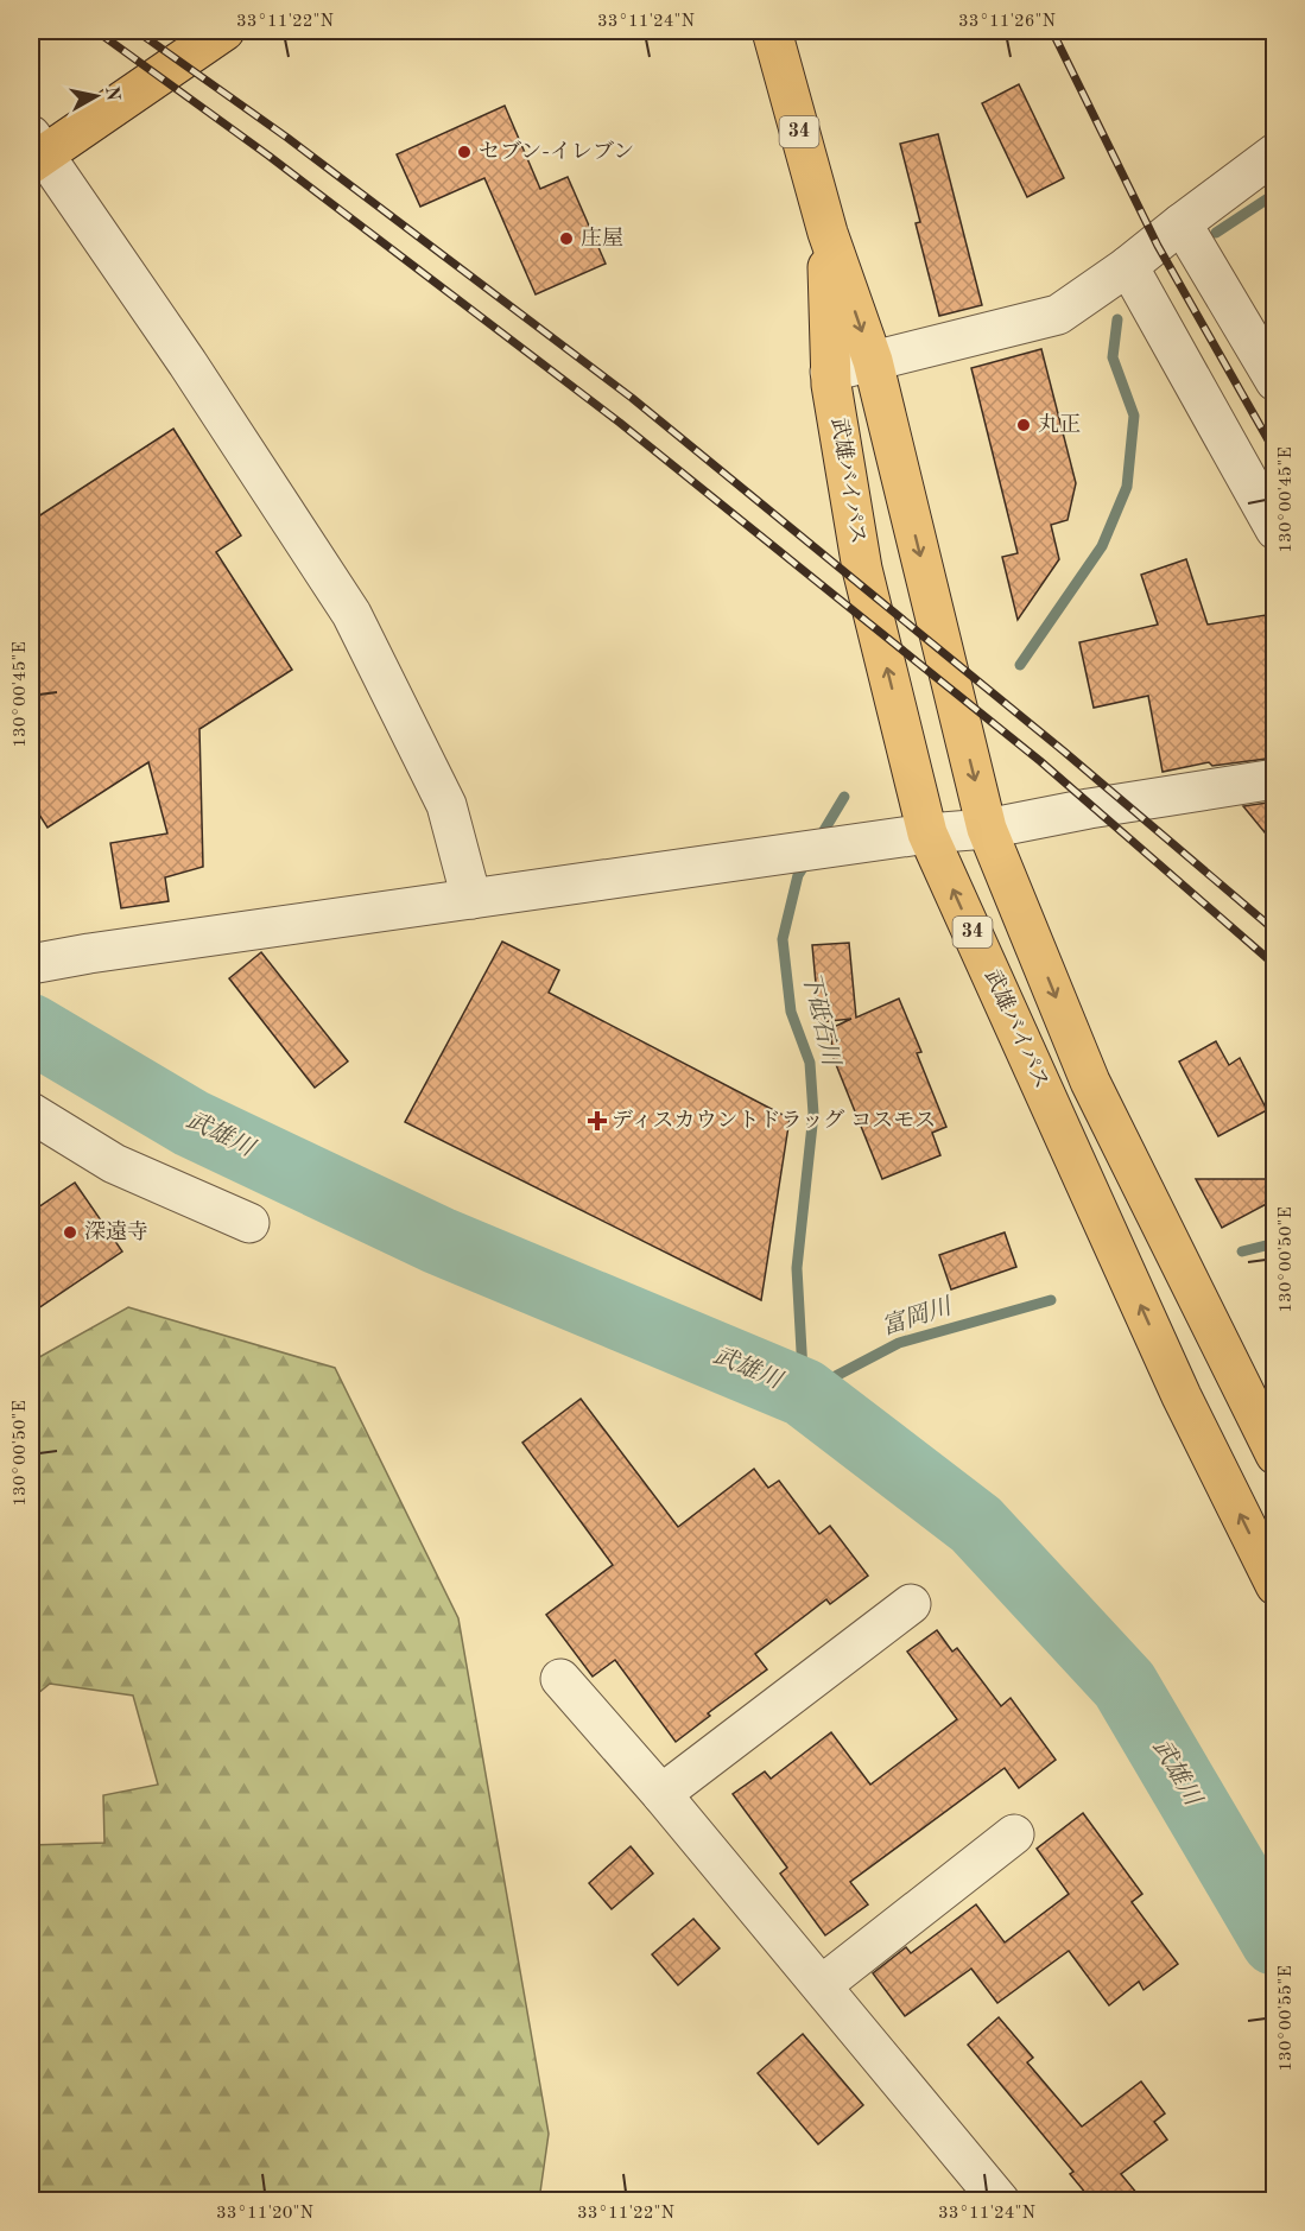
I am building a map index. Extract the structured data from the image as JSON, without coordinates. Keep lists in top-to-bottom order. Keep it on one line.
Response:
{"streets":{"highway":["34","武雄バイパス"]},"water":["下砥石川","武雄川","富岡川"],"places":{"other":["セブン-イレブン","庄屋","丸正","深遠寺"],"health":["ディスカウントドラッグ コスモス"]},"north":"right","coordinates":["33°11'22\"N","33°11'24\"N","33°11'26\"N","130°00'45\"E","130°00'50\"E","130°00'55\"E","33°11'20\"N"]}
